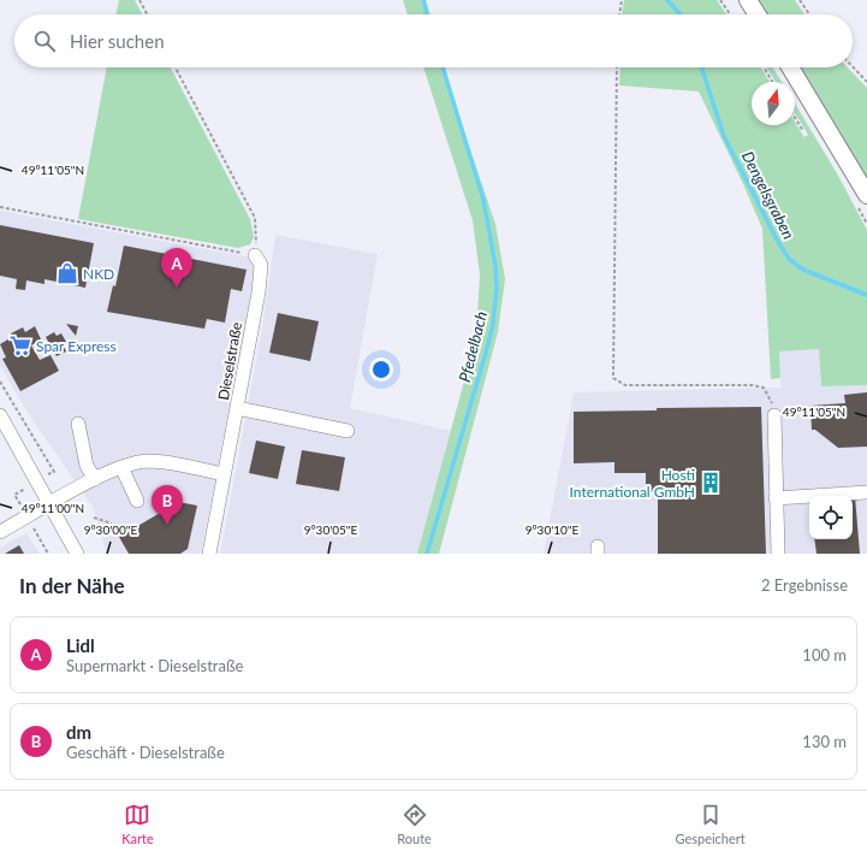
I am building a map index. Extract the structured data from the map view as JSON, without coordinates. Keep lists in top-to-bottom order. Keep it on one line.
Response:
{"streets":{"street":["Dieselstraße"]},"water":["Dengelsgraben","Pfedelbach"],"places":{"shop":["NKD"],"supermarket":["Spar Express"],"building":["Hosti International GmbH"]},"north":"top","page":{"search":"Hier suchen","pins":["A","B"],"heading":["In der Nähe","2 Ergebnisse"],"list":[{"mark":"A","name":"Lidl","note":"Supermarkt · Dieselstraße","value":"100 m"},{"mark":"B","name":"dm","note":"Geschäft · Dieselstraße","value":"130 m"}],"nav":["Karte","Route","Gespeichert"]},"coordinates":["49°11'05\"N","49°11'00\"N","9°30'00\"E","9°30'05\"E","9°30'10\"E"]}
